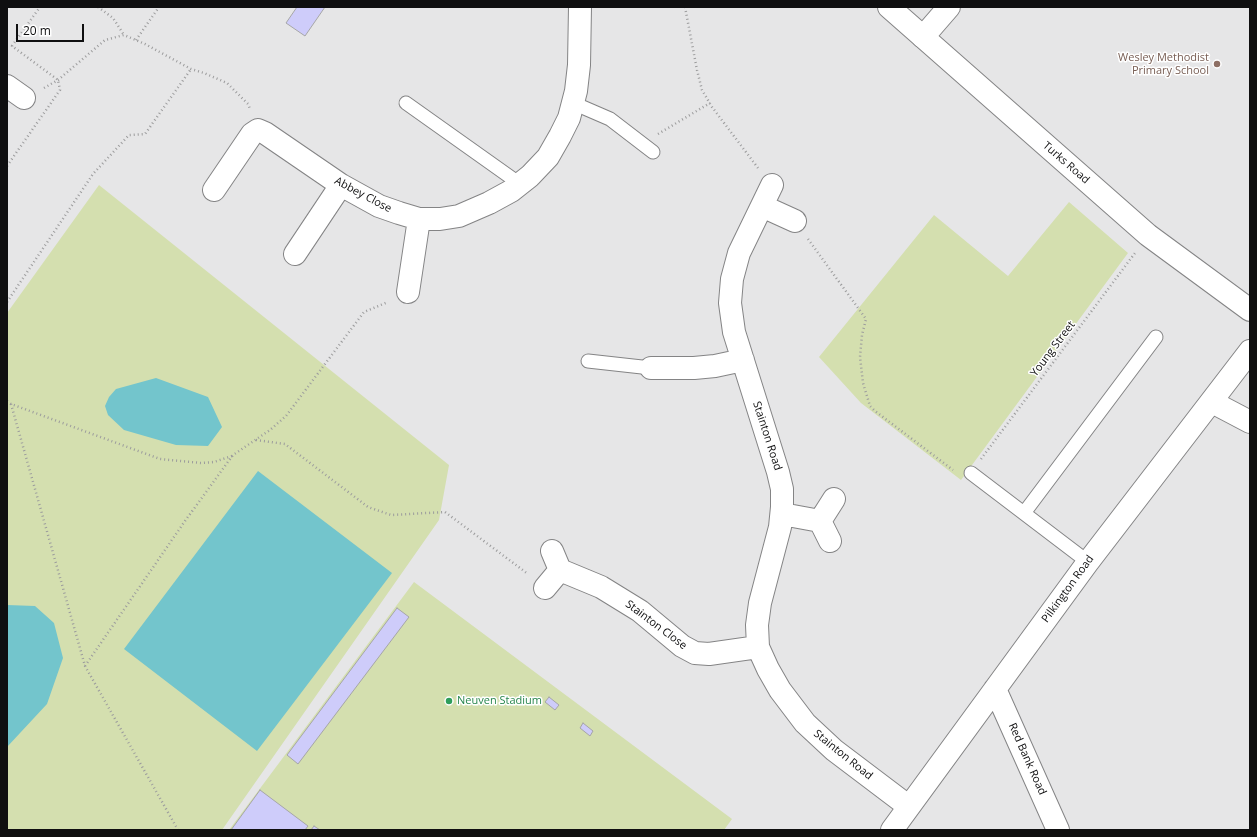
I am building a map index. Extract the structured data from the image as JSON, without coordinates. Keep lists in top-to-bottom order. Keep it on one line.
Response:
{"streets":{"street":["Turks Road","Abbey Close","Stainton Road","Pilkington Road","Stainton Close","Red Bank Road"],"path":["Young Street"]},"crossings":[["Turks Road","Young Street"],["Stainton Road","Pilkington Road"],["Stainton Road","Stainton Close"],["Pilkington Road","Red Bank Road"]],"places":["Wesley Methodist Primary School","Neuven Stadium"],"scale_bar":"20 m"}
